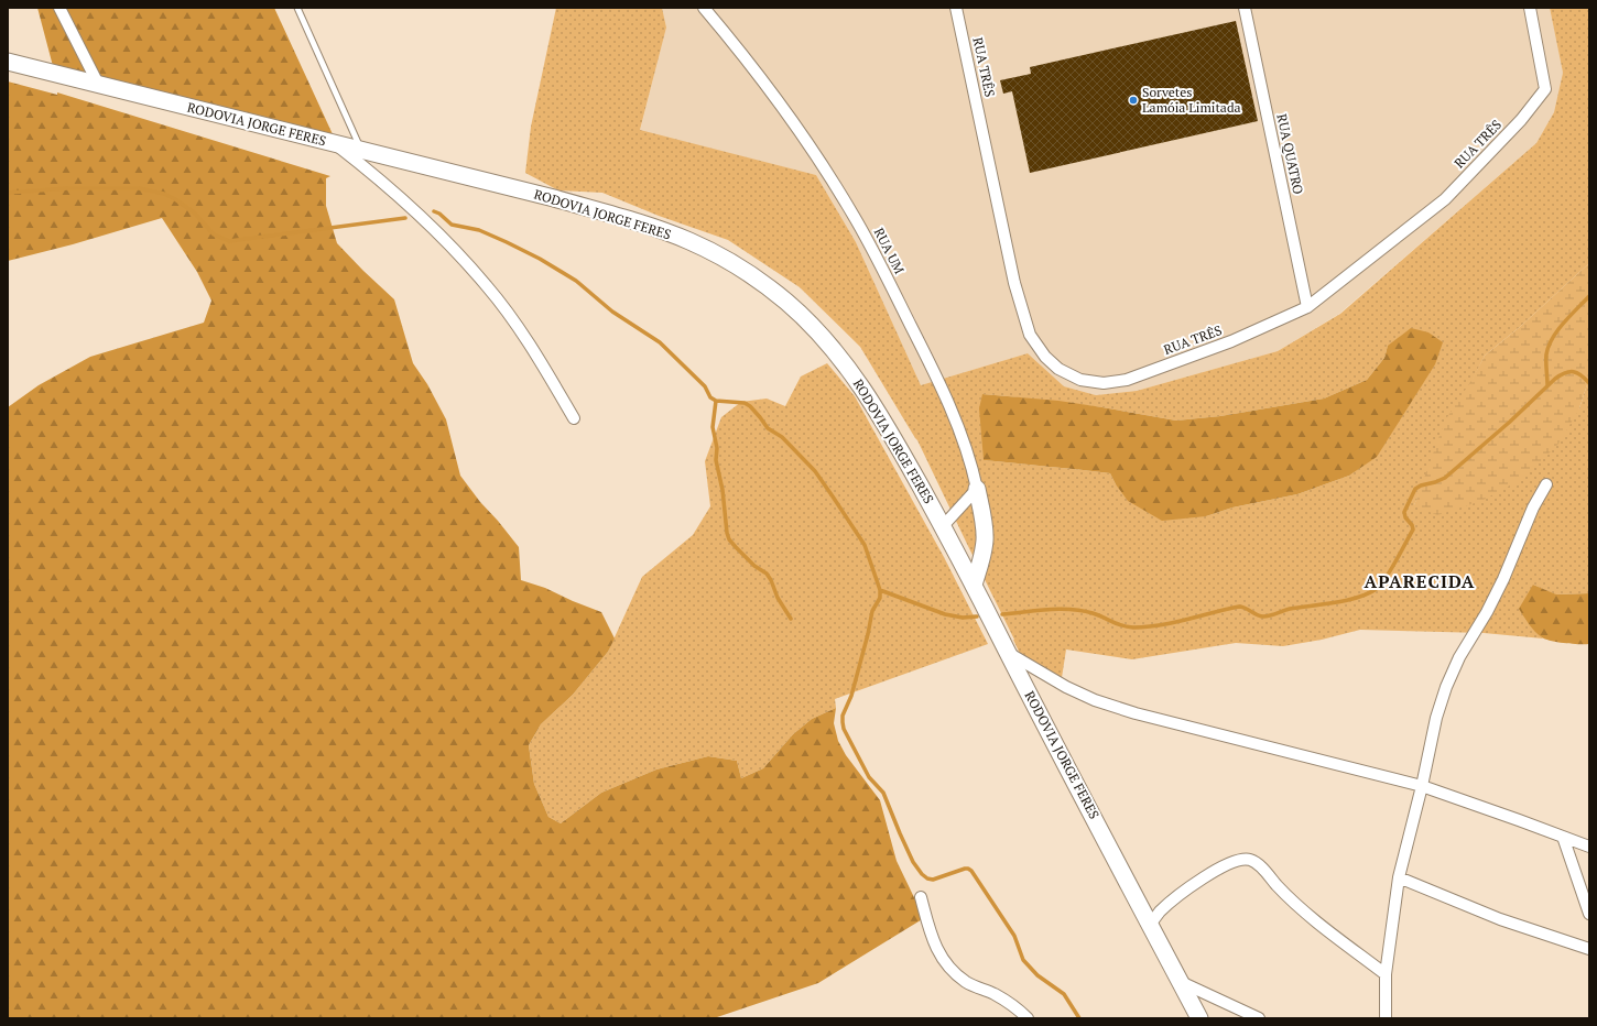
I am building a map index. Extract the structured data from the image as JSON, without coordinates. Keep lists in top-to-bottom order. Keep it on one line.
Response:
{"streets":{"main road":["RODOVIA JORGE FERES"],"street":["RUA TRÊS","RUA QUATRO","RUA UM"]},"crossings":[["RUA TRÊS","RUA QUATRO"]],"districts":["APARECIDA"],"places":["Sorvetes Lamóia Limitada"]}
